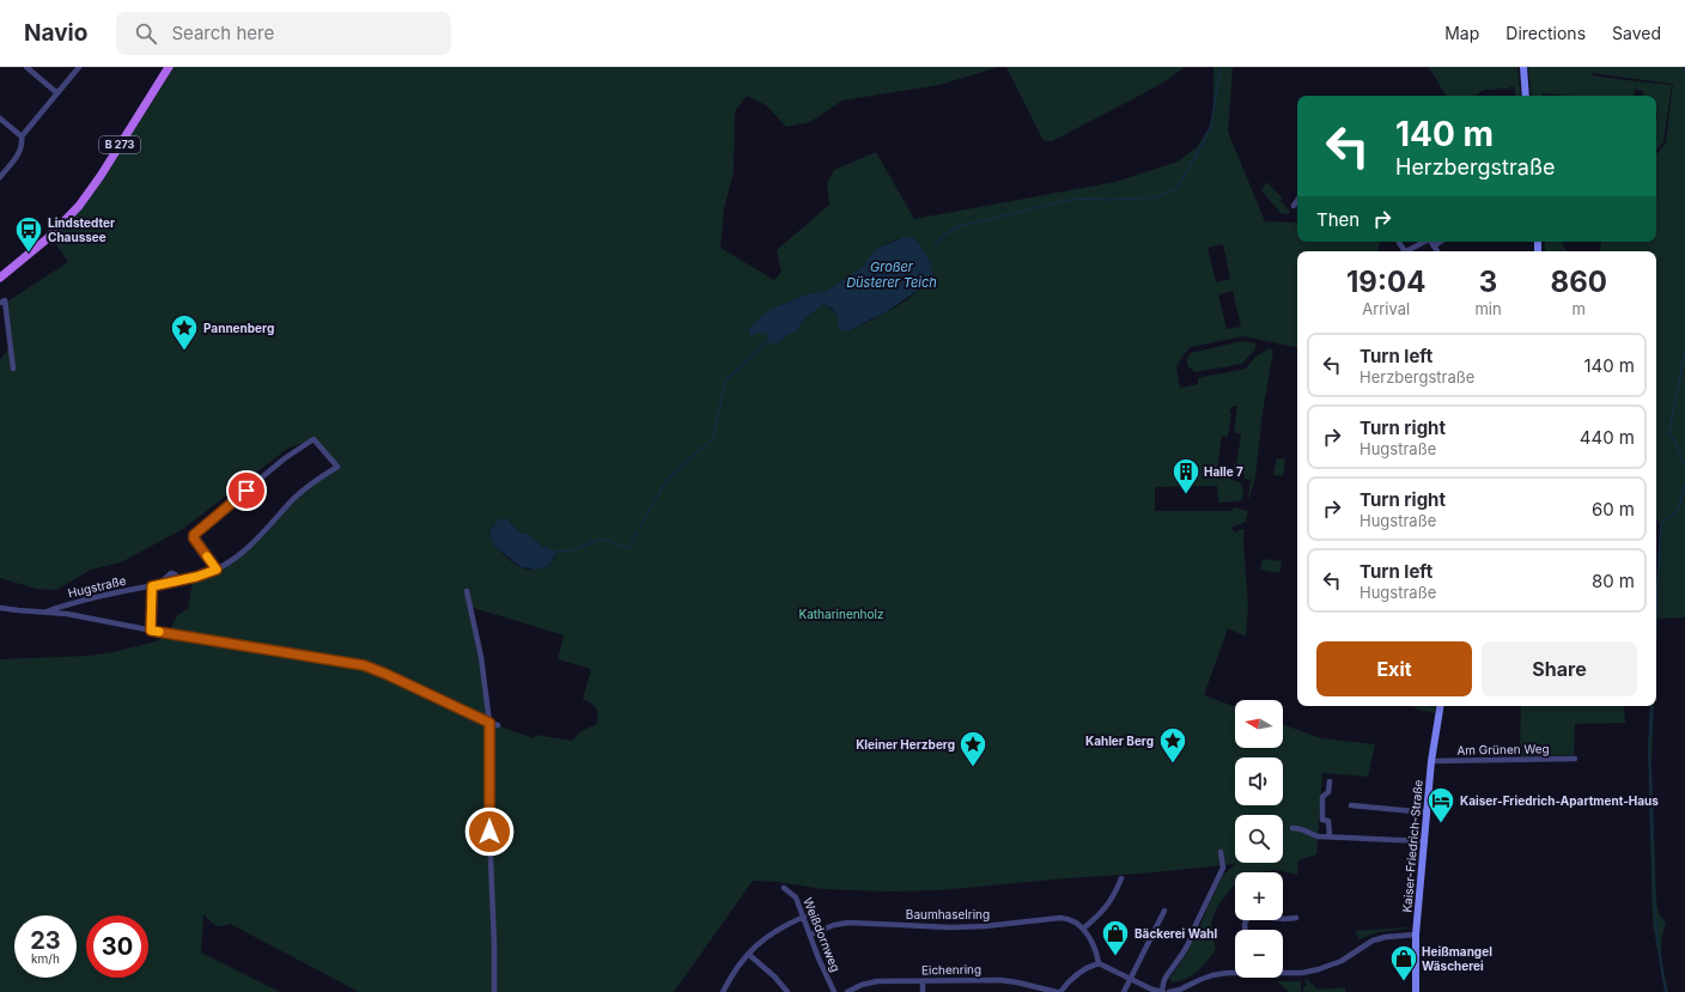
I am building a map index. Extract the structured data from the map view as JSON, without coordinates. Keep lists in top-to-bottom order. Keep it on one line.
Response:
{"streets":{"main road":["B 273"],"street":["Hugstraße","Am Grünen Weg","Kaiser-Friedrich-Straße","Baumhaselring","Weißdornweg","Eichenring"]},"crossings":[["Am Grünen Weg","Kaiser-Friedrich-Straße"],["Baumhaselring","Weißdornweg"]],"water":["Großer Düsterer Teich"],"parks":["Katharinenholz"],"places":{"bus stop":["Lindstedter Chaussee"],"place":["Pannenberg","Kahler Berg","Kleiner Herzberg"],"building":["Halle 7"],"hotel":["Kaiser-Friedrich-Apartment-Haus"],"shop":["Bäckerei Wahl","Heißmangel Wäscherei"]},"north":"left","page":{"header":"Navio","search":"Search here","nav":["Map","Directions","Saved"],"turn":["140 m","Herzbergstraße"],"then":"Then","eta":["19:04","Arrival","3","min","860","m"],"list":[{"name":"Turn left","note":"Herzbergstraße","value":"140 m"},{"name":"Turn right","note":"Hugstraße","value":"440 m"},{"name":"Turn right","note":"Hugstraße","value":"60 m"},{"name":"Turn left","note":"Hugstraße","value":"80 m"}],"buttons":["Exit","Share"],"map_buttons":["+","−"],"speed":"23 km/h","limit":"30"}}
